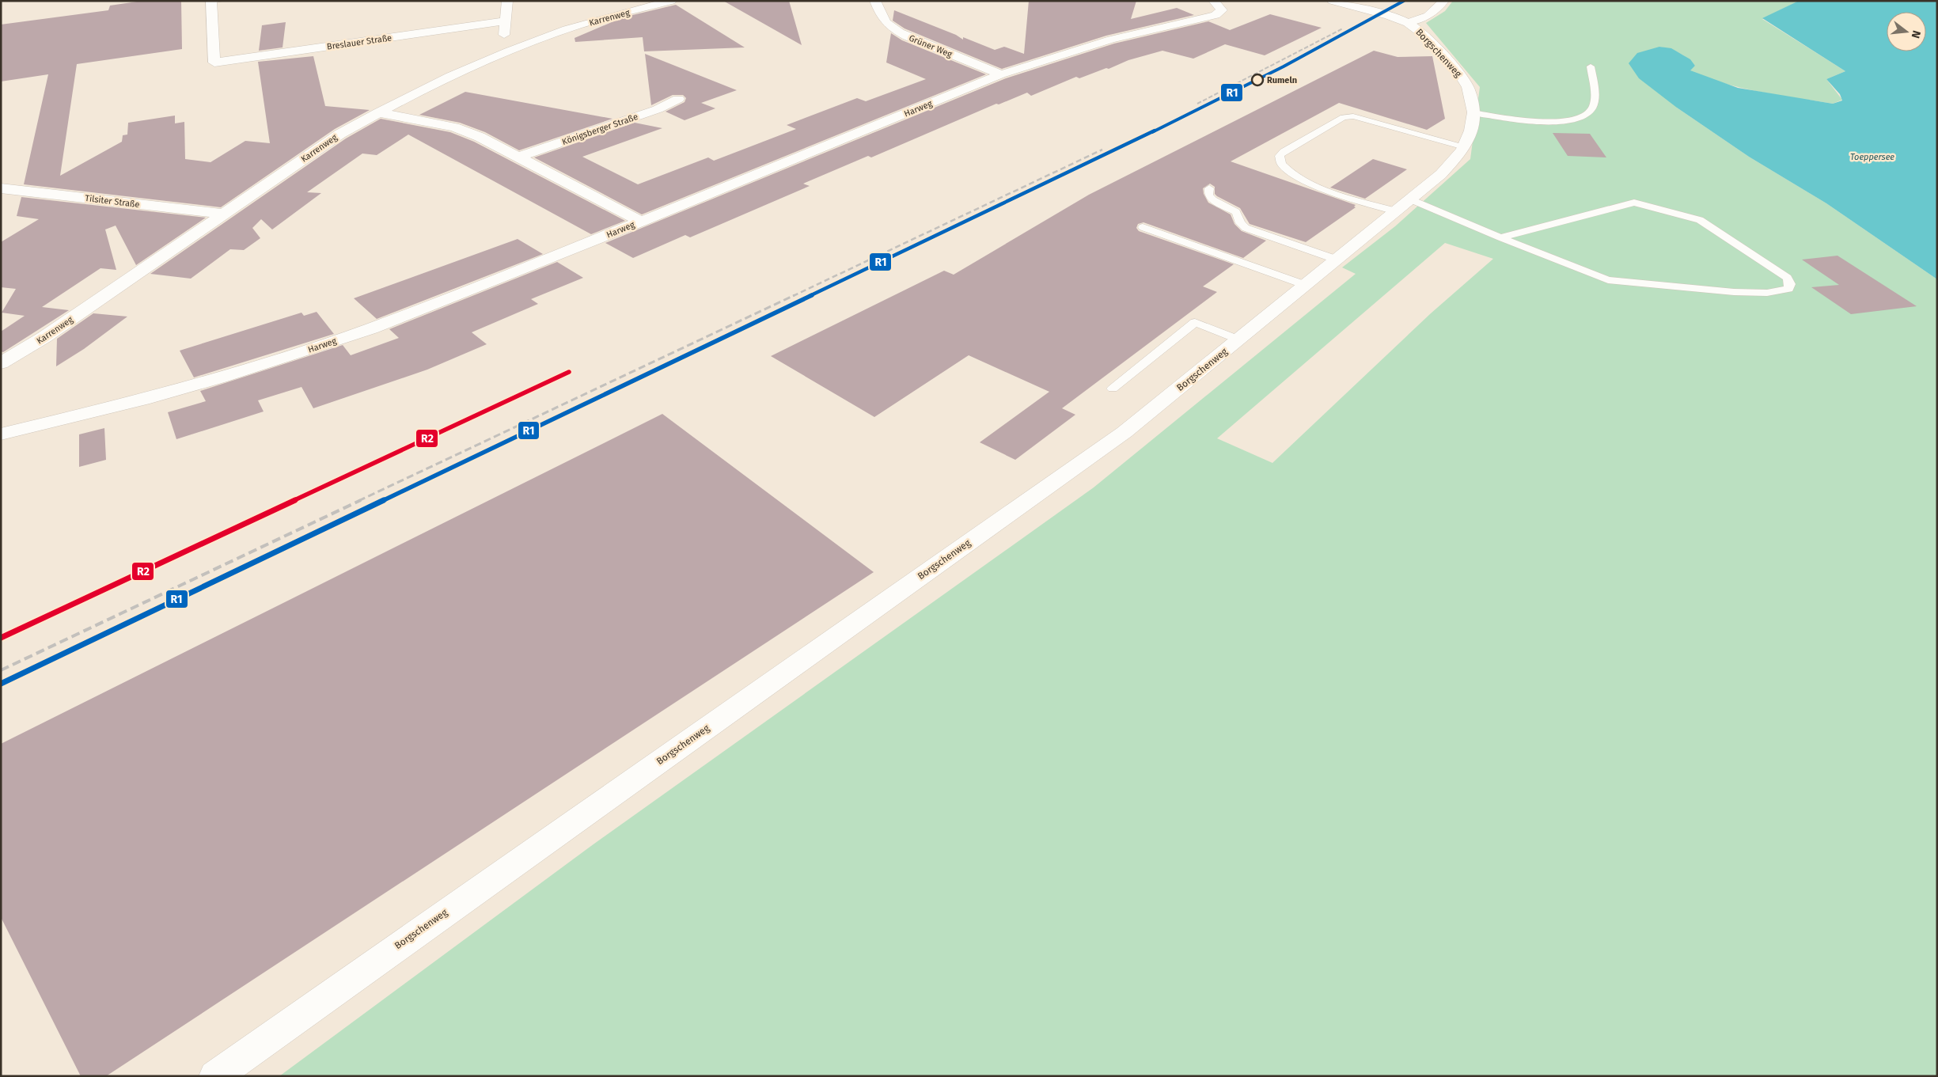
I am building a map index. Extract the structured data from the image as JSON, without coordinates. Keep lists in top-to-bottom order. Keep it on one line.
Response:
{"streets":{"street":["Karrenweg","Breslauer Straße","Grüner Weg","Borgschenweg","Harweg","Königsberger Straße","Tilsiter Straße"]},"crossings":[["Karrenweg","Tilsiter Straße"],["Grüner Weg","Harweg"]],"water":["Toeppersee"],"places":["Rumeln"],"lines":["transit line R1","transit line R2"],"north":"right"}
